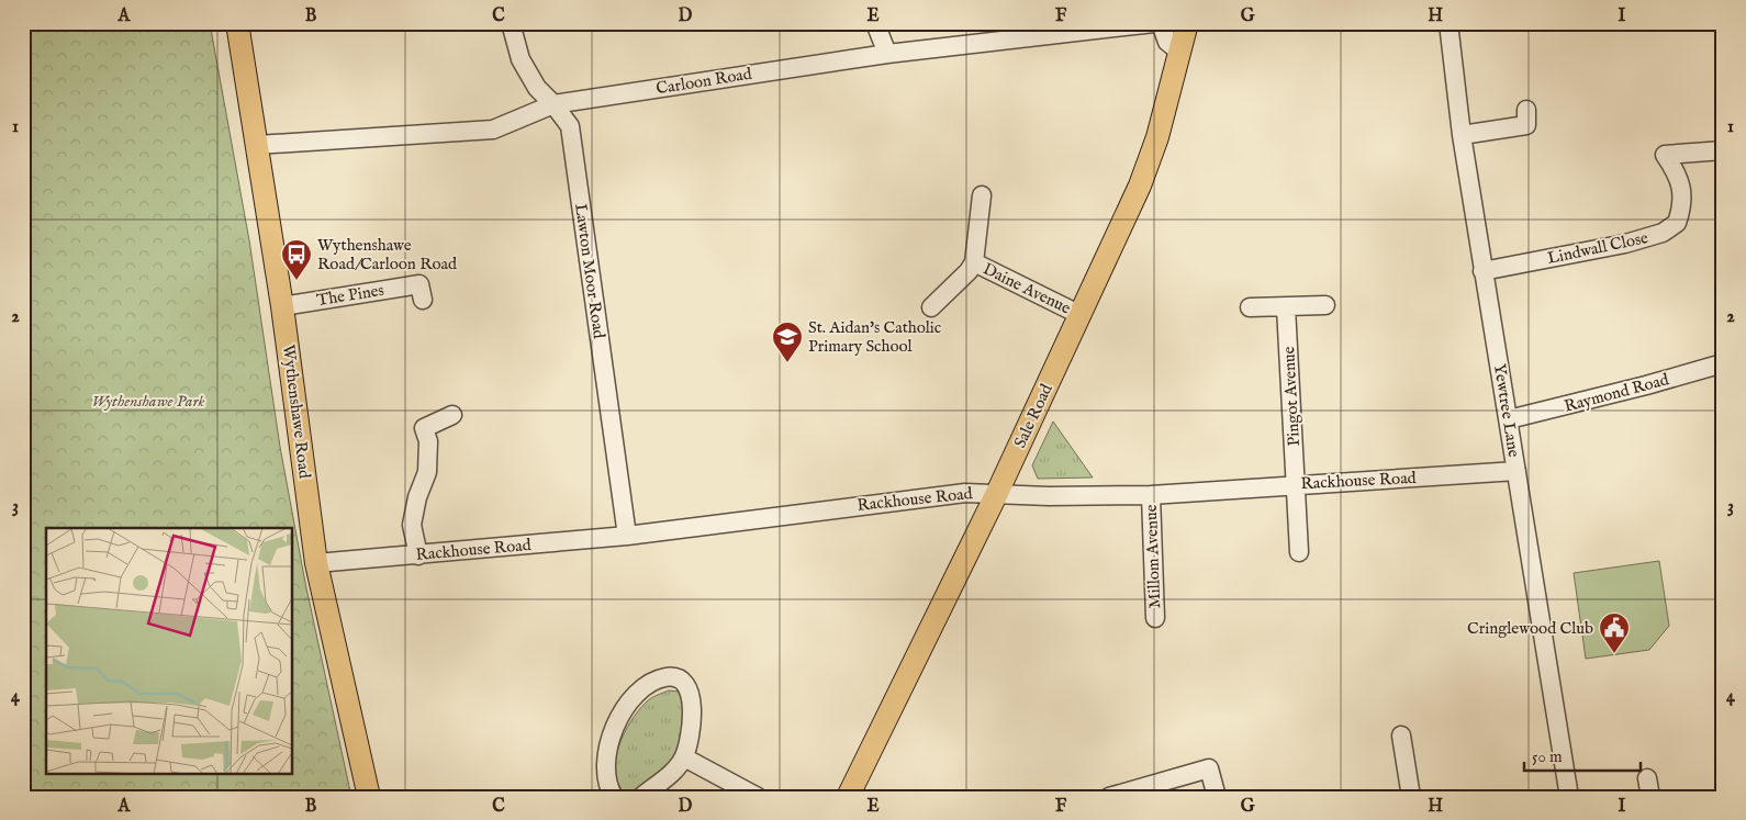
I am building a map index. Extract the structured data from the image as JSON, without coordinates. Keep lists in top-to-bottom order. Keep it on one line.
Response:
{"streets":{"main road":["Wythenshawe Road","Sale Road"],"street":["Carloon Road","Lindwall Close","Lawton Moor Road","Daine Avenue","The Pines","Raymond Road","Pingot Avenue","Yewtree Lane","Rackhouse Road","Millom Avenue"]},"crossings":[["Carloon Road","Lawton Moor Road"],["Carloon Road","Wythenshawe Road"],["Lindwall Close","Yewtree Lane"],["Lawton Moor Road","Rackhouse Road"],["Daine Avenue","Sale Road"],["The Pines","Wythenshawe Road"],["Raymond Road","Yewtree Lane"],["Pingot Avenue","Rackhouse Road"],["Yewtree Lane","Rackhouse Road"],["Wythenshawe Road","Rackhouse Road"],["Sale Road","Rackhouse Road"],["Rackhouse Road","Millom Avenue"]],"parks":["Wythenshawe Park"],"places":{"bus stop":["Wythenshawe Road/Carloon Road"],"school or university":["St. Aidan's Catholic Primary School"],"public building":["Cringlewood Club"]},"scale_bar":"50 m","grid":{"columns":["A","B","C","D","E","F","G","H","I"],"rows":["1","2","3","4"]}}
